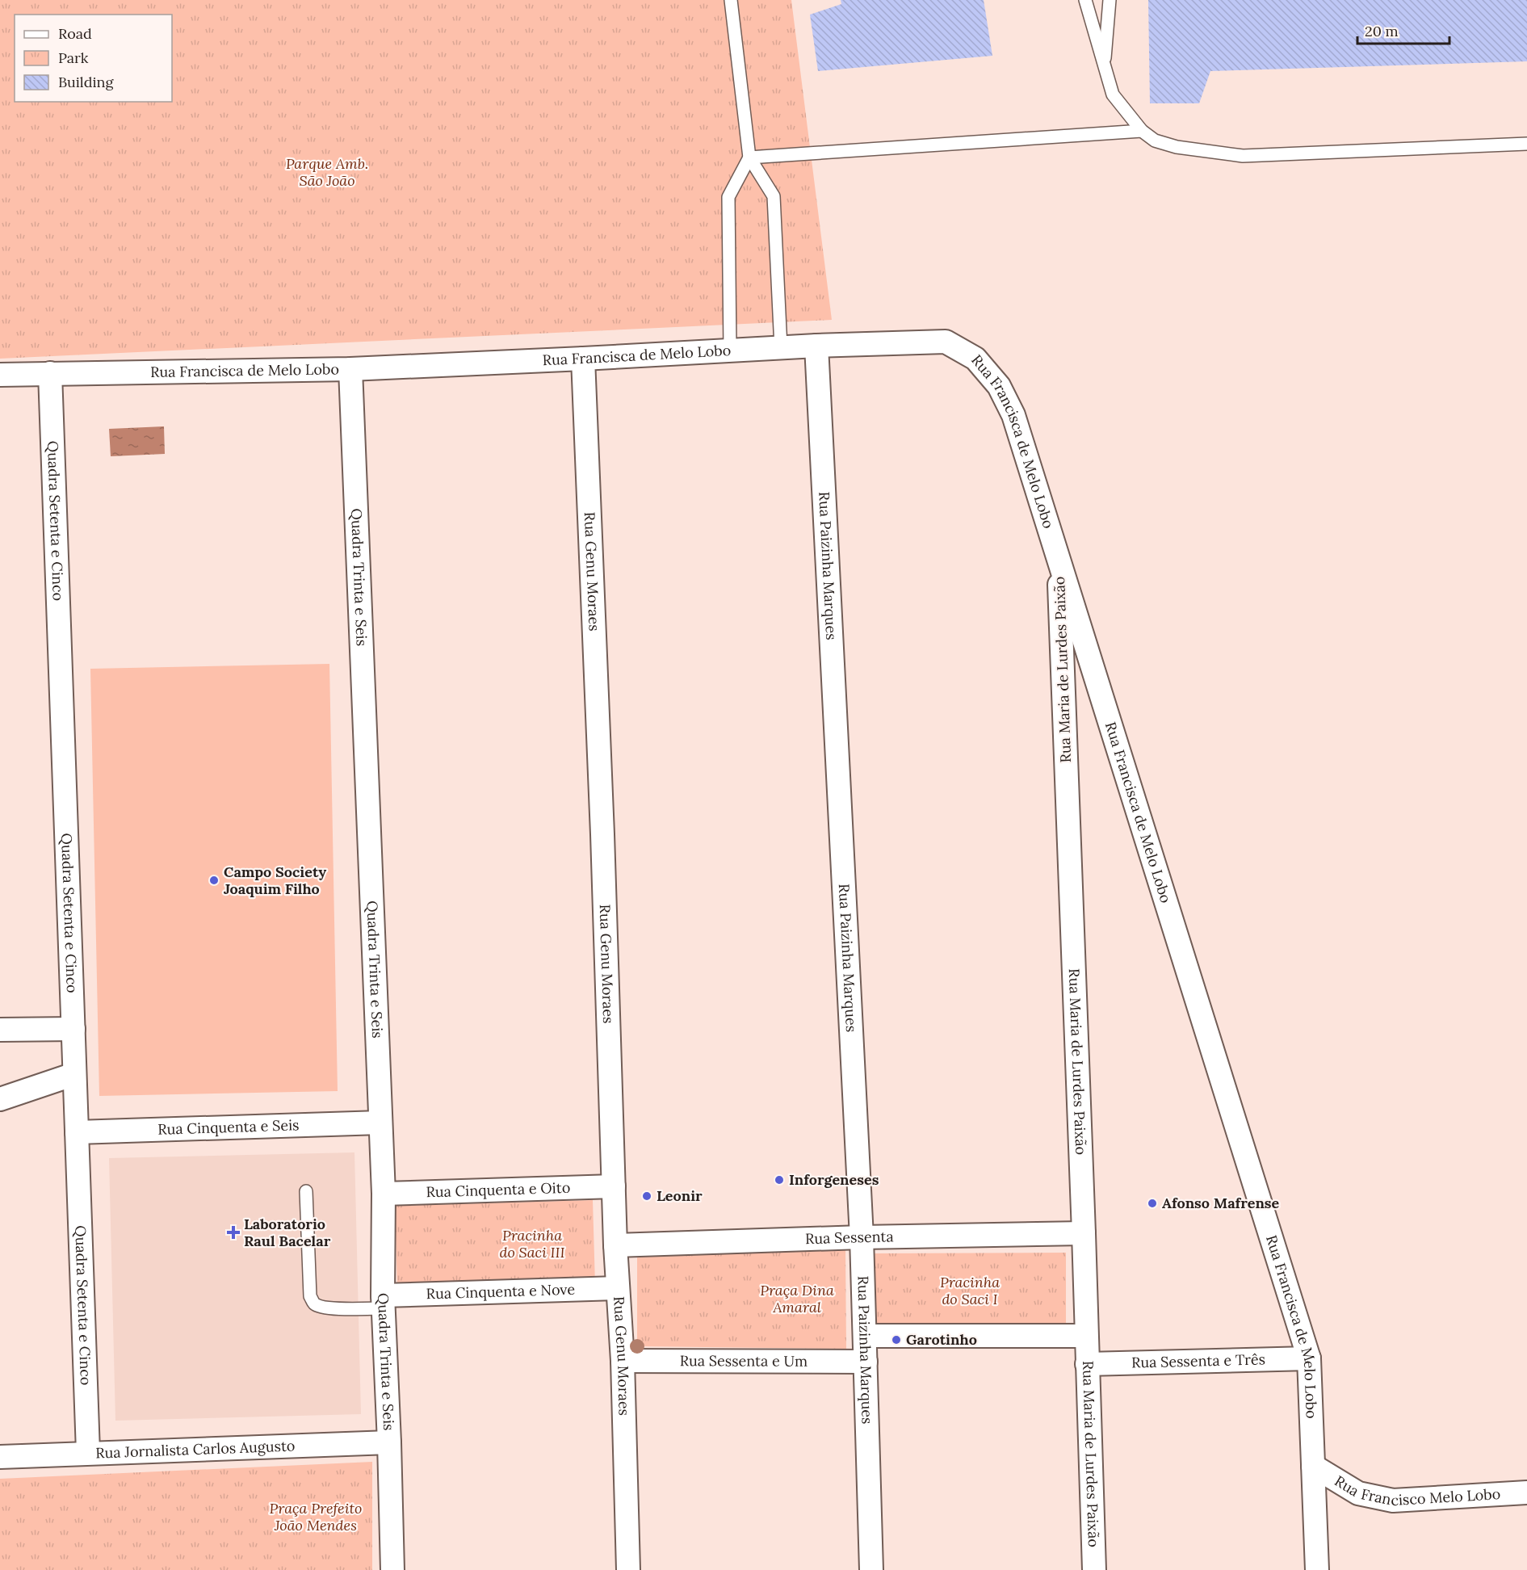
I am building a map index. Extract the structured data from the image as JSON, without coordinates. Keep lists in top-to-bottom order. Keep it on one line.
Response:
{"streets":{"street":["Rua Francisca de Melo Lobo","Quadra Setenta e Cinco","Rua Paizinha Marques","Rua Genu Moraes","Quadra Trinta e Seis","Rua Maria de Lurdes Paixão","Rua Cinquenta e Seis","Rua Cinquenta e Oito","Rua Sessenta","Rua Cinquenta e Nove","Rua Sessenta e Um","Rua Sessenta e Três","Rua Jornalista Carlos Augusto","Rua Francisco Melo Lobo"]},"crossings":[["Rua Francisca de Melo Lobo","Quadra Setenta e Cinco"],["Rua Francisca de Melo Lobo","Rua Paizinha Marques"],["Rua Francisca de Melo Lobo","Rua Genu Moraes"],["Rua Francisca de Melo Lobo","Quadra Trinta e Seis"],["Rua Francisca de Melo Lobo","Rua Maria de Lurdes Paixão"],["Rua Francisca de Melo Lobo","Rua Sessenta e Três"],["Rua Francisca de Melo Lobo","Rua Francisco Melo Lobo"],["Quadra Setenta e Cinco","Rua Cinquenta e Seis"],["Quadra Setenta e Cinco","Rua Jornalista Carlos Augusto"],["Rua Paizinha Marques","Rua Sessenta"],["Rua Paizinha Marques","Rua Sessenta e Um"],["Rua Genu Moraes","Rua Cinquenta e Oito"],["Rua Genu Moraes","Rua Sessenta"],["Rua Genu Moraes","Rua Cinquenta e Nove"],["Rua Genu Moraes","Rua Sessenta e Um"],["Quadra Trinta e Seis","Rua Cinquenta e Seis"],["Quadra Trinta e Seis","Rua Cinquenta e Oito"],["Quadra Trinta e Seis","Rua Cinquenta e Nove"],["Quadra Trinta e Seis","Rua Jornalista Carlos Augusto"],["Rua Maria de Lurdes Paixão","Rua Sessenta"],["Rua Maria de Lurdes Paixão","Rua Sessenta e Três"]],"parks":["Parque Amb. São João","Pracinha do Saci III","Pracinha do Saci I","Praça Dina Amaral","Praça Prefeito João Mendes"],"places":{"other":["Campo Society Joaquim Filho","Inforgeneses","Leonir","Afonso Mafrense","Garotinho"],"health":["Laboratorio Raul Bacelar"]},"legend":["Road","Park","Building"],"scale_bar":"20 m"}
